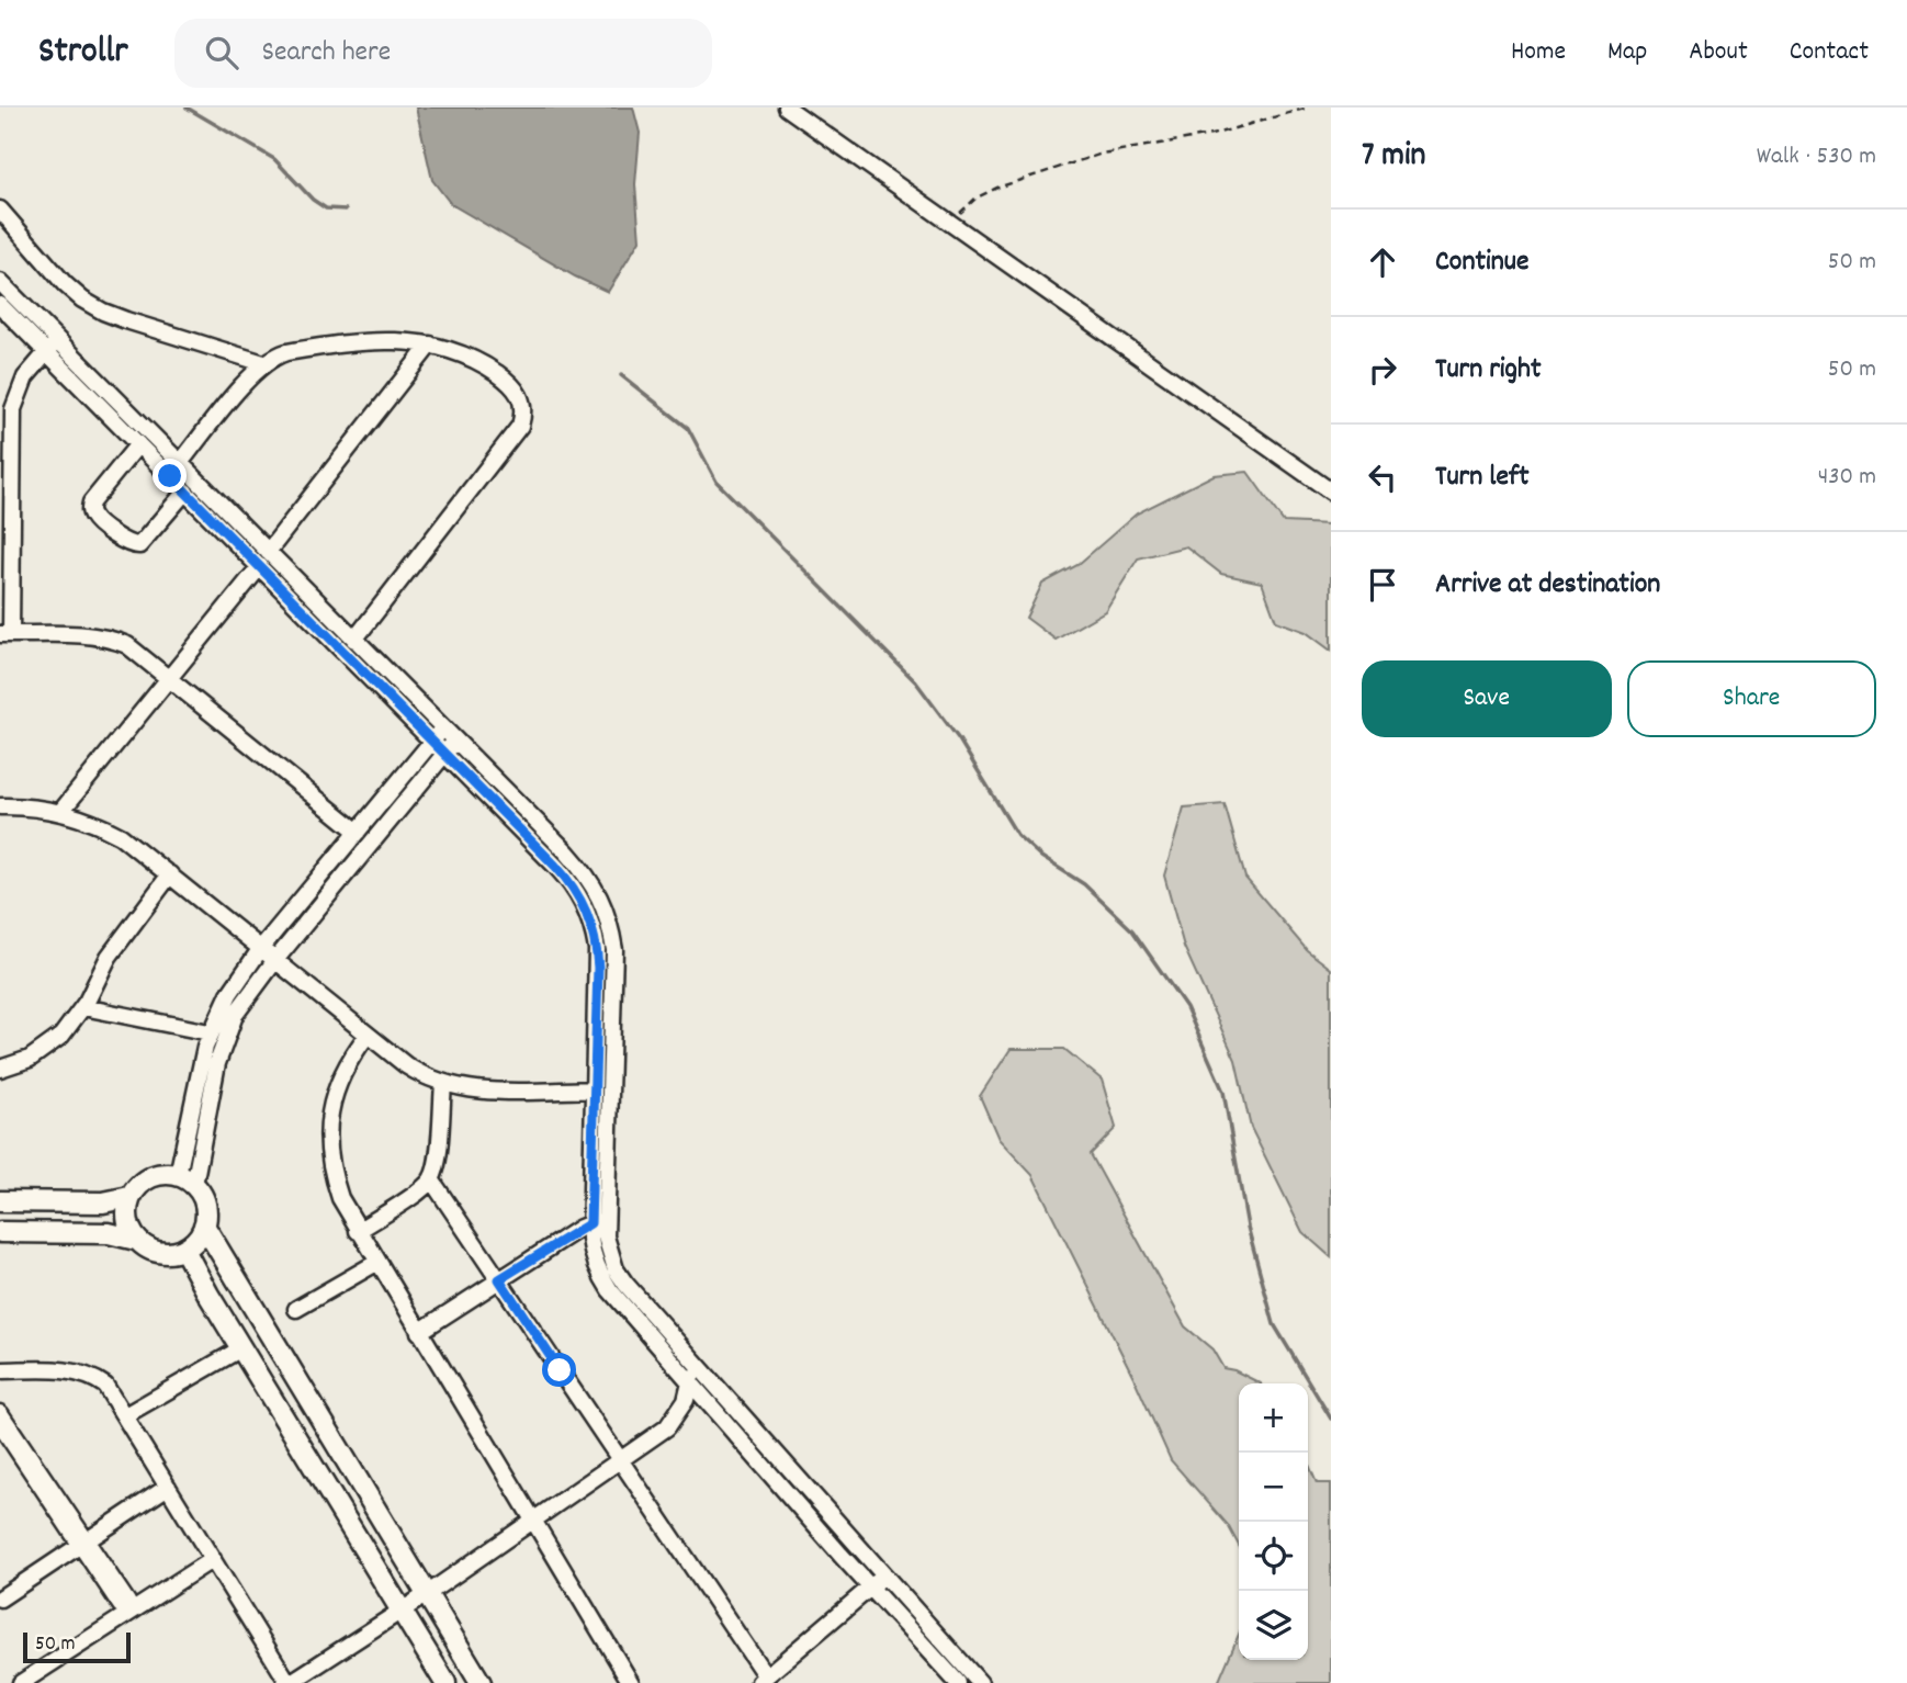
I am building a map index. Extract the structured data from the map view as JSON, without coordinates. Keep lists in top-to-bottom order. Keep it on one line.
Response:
{"scale_bar":"50 m","page":{"header":"Strollr","search":"Search here","nav":["Home","Map","About","Contact"],"heading":["7 min","Walk · 530 m"],"list":[["Continue","50 m"],["Turn right","50 m"],["Turn left","430 m"],"Arrive at destination"],"buttons":["Save","Share"],"map_buttons":["+","−"],"scale":"50 m"}}
